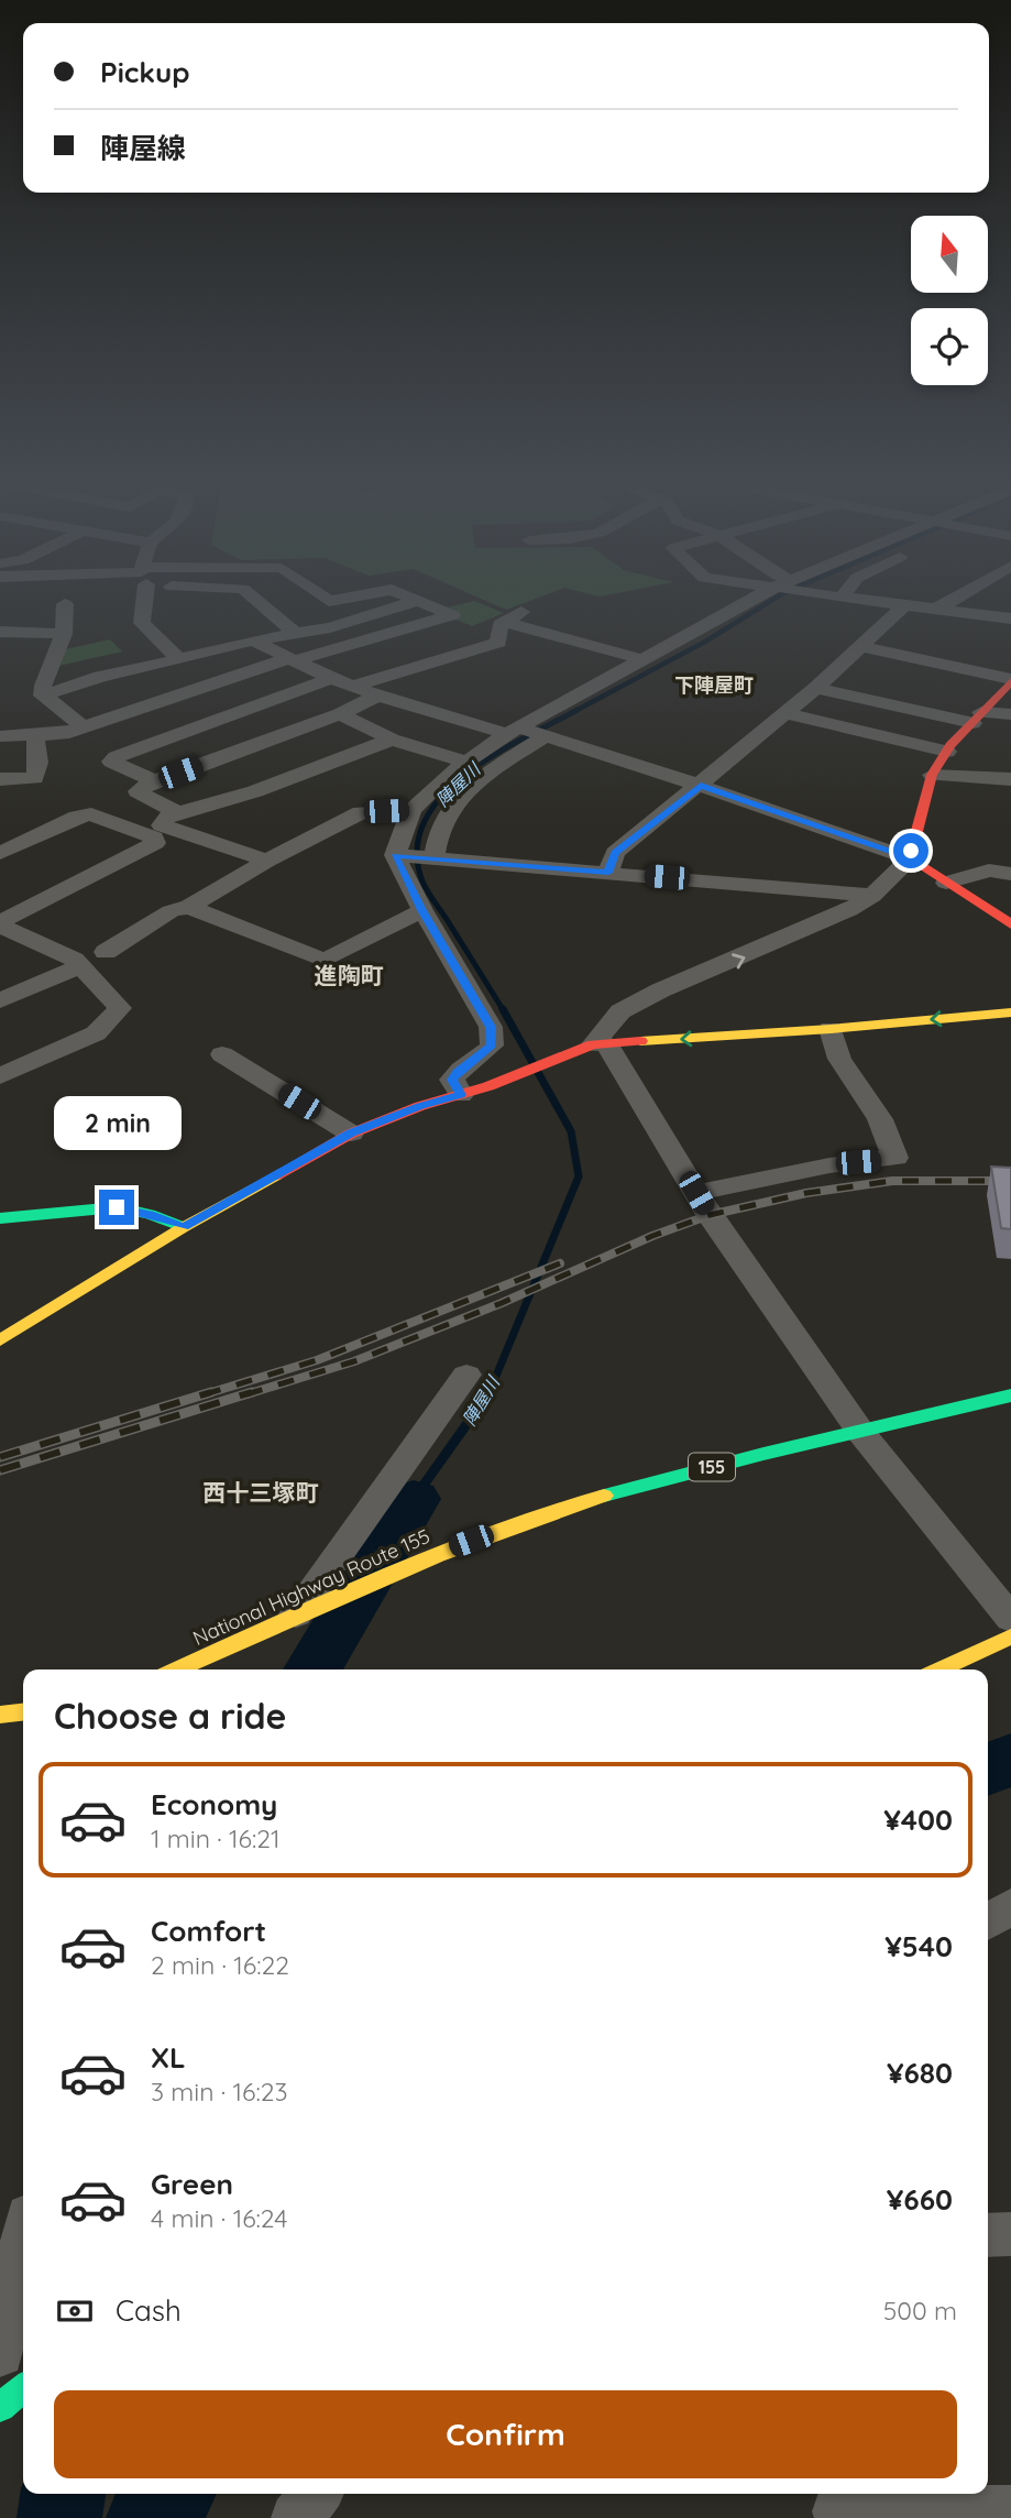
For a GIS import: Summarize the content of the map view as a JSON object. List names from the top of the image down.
{
  "streets": {
    "main road": ["155", "National Highway Route 155"]
  },
  "districts": ["下陣屋町", "進陶町", "西十三塚町"],
  "water": ["陣屋川"],
  "north": "top",
  "page": {
    "banner": ["Pickup", "陣屋線"],
    "bubble": "2 min",
    "heading": "Choose a ride",
    "list": [
      {
        "name": "Economy",
        "note": "1 min · 16:21",
        "value": "¥400"
      },
      {
        "name": "Comfort",
        "note": "2 min · 16:22",
        "value": "¥540"
      },
      {
        "name": "XL",
        "note": "3 min · 16:23",
        "value": "¥680"
      },
      {
        "name": "Green",
        "note": "4 min · 16:24",
        "value": "¥660"
      }
    ],
    "pay": ["Cash", "500 m"],
    "buttons": "Confirm"
  }
}
